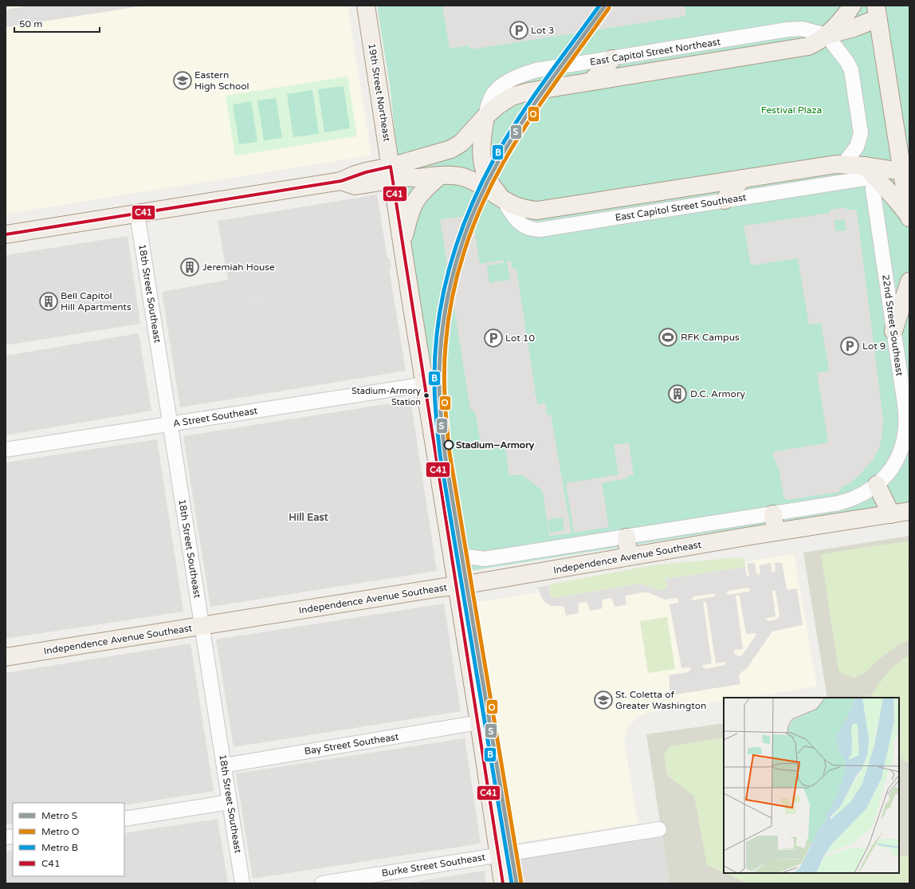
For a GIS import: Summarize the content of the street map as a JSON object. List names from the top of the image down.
{
  "streets": {
    "main road": [
      "East Capitol Street Northeast",
      "19th Street Northeast",
      "East Capitol Street Southeast",
      "Independence Avenue Southeast"
    ],
    "street": [
      "18th Street Southeast",
      "22nd Street Southeast",
      "A Street Southeast",
      "Bay Street Southeast",
      "Burke Street Southeast"
    ]
  },
  "crossings": [
    ["East Capitol Street Northeast", "19th Street Northeast"],
    ["East Capitol Street Northeast", "East Capitol Street Southeast"],
    ["East Capitol Street Northeast", "18th Street Southeast"],
    ["19th Street Northeast", "East Capitol Street Southeast"],
    ["19th Street Northeast", "A Street Southeast"],
    ["19th Street Northeast", "Independence Avenue Southeast"],
    ["19th Street Northeast", "Bay Street Southeast"],
    ["19th Street Northeast", "Burke Street Southeast"],
    ["East Capitol Street Southeast", "22nd Street Southeast"],
    ["18th Street Southeast", "A Street Southeast"],
    ["18th Street Southeast", "Independence Avenue Southeast"],
    ["18th Street Southeast", "Bay Street Southeast"],
    ["22nd Street Southeast", "Independence Avenue Southeast"]
  ],
  "districts": ["Hill East"],
  "parks": ["Festival Plaza"],
  "places": {
    "parking": ["Lot 3", "Lot 10", "Lot 9"],
    "school or university": ["Eastern High School", "St. Coletta of Greater Washington"],
    "building": ["Jeremiah House", "Bell Capitol Hill Apartments", "D.C. Armory"],
    "sports": ["RFK Campus"],
    "other": ["Stadium-Armory Station", "Stadium–Armory"]
  },
  "lines": [
    "metro line S",
    "metro line B",
    "metro line O",
    "transit line C41"
  ],
  "legend": [
    "Metro S",
    "Metro O",
    "Metro B",
    "C41"
  ],
  "scale_bar": "50 m"
}
